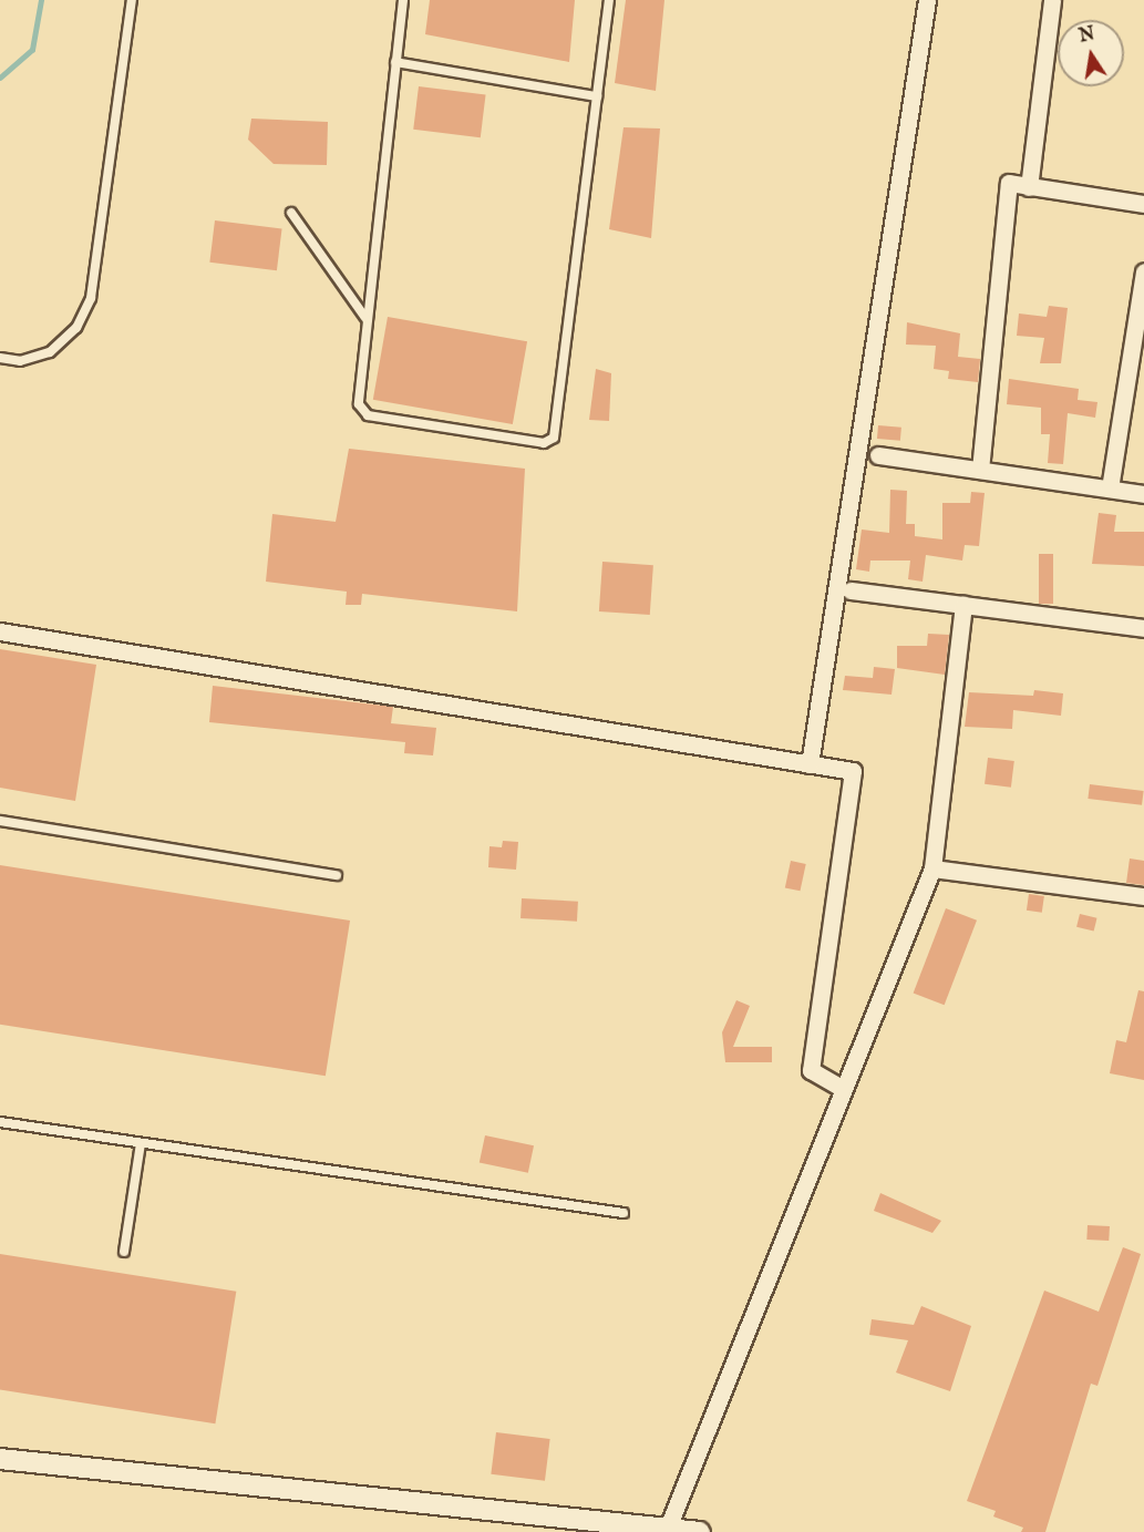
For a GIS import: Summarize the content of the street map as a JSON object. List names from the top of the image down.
{
  "north": "top"
}
